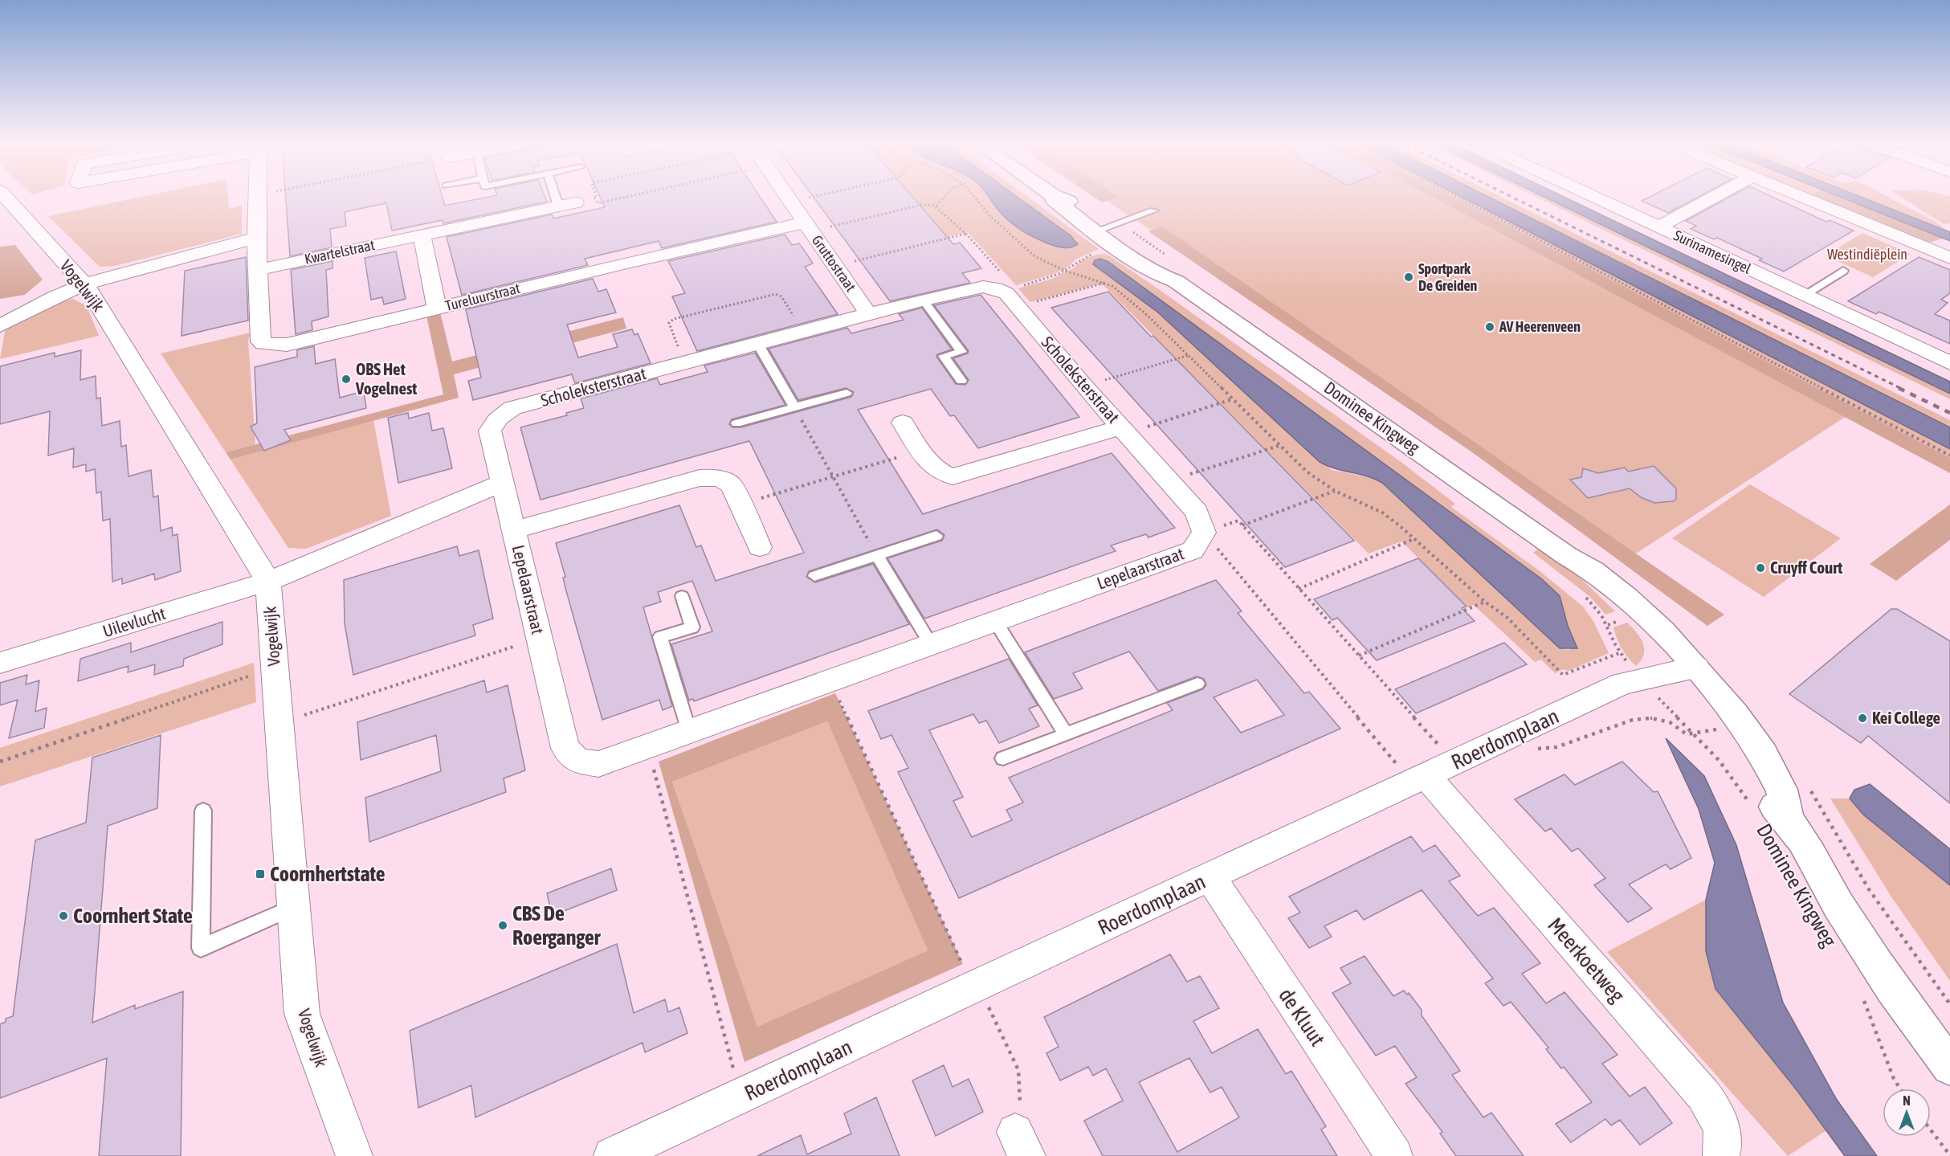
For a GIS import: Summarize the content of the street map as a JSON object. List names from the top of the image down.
{
  "streets": {
    "main road": ["Dominee Kingweg"],
    "street": [
      "Kwartelstraat",
      "Surinamesingel",
      "Gruttostraat",
      "Vogelwijk",
      "Tureluurstraat",
      "Scholeksterstraat",
      "Lepelaarstraat",
      "Uilevlucht",
      "Roerdomplaan",
      "Meerkoetweg",
      "de Kluut"
    ]
  },
  "crossings": [
    ["Kwartelstraat", "Tureluurstraat"],
    ["Gruttostraat", "Tureluurstraat"],
    ["Gruttostraat", "Scholeksterstraat"],
    ["Vogelwijk", "Uilevlucht"],
    ["Scholeksterstraat", "Lepelaarstraat"],
    ["Dominee Kingweg", "Roerdomplaan"],
    ["Roerdomplaan", "Meerkoetweg"],
    ["Roerdomplaan", "de Kluut"]
  ],
  "parks": ["Westindiëplein"],
  "places": {
    "other": [
      "Sportpark De Greiden",
      "AV Heerenveen",
      "OBS Het Vogelnest",
      "Cruyff Court",
      "Kei College",
      "Coornhert State",
      "CBS De Roerganger"
    ],
    "transit": ["Coornhertstate"]
  },
  "north": "top"
}
